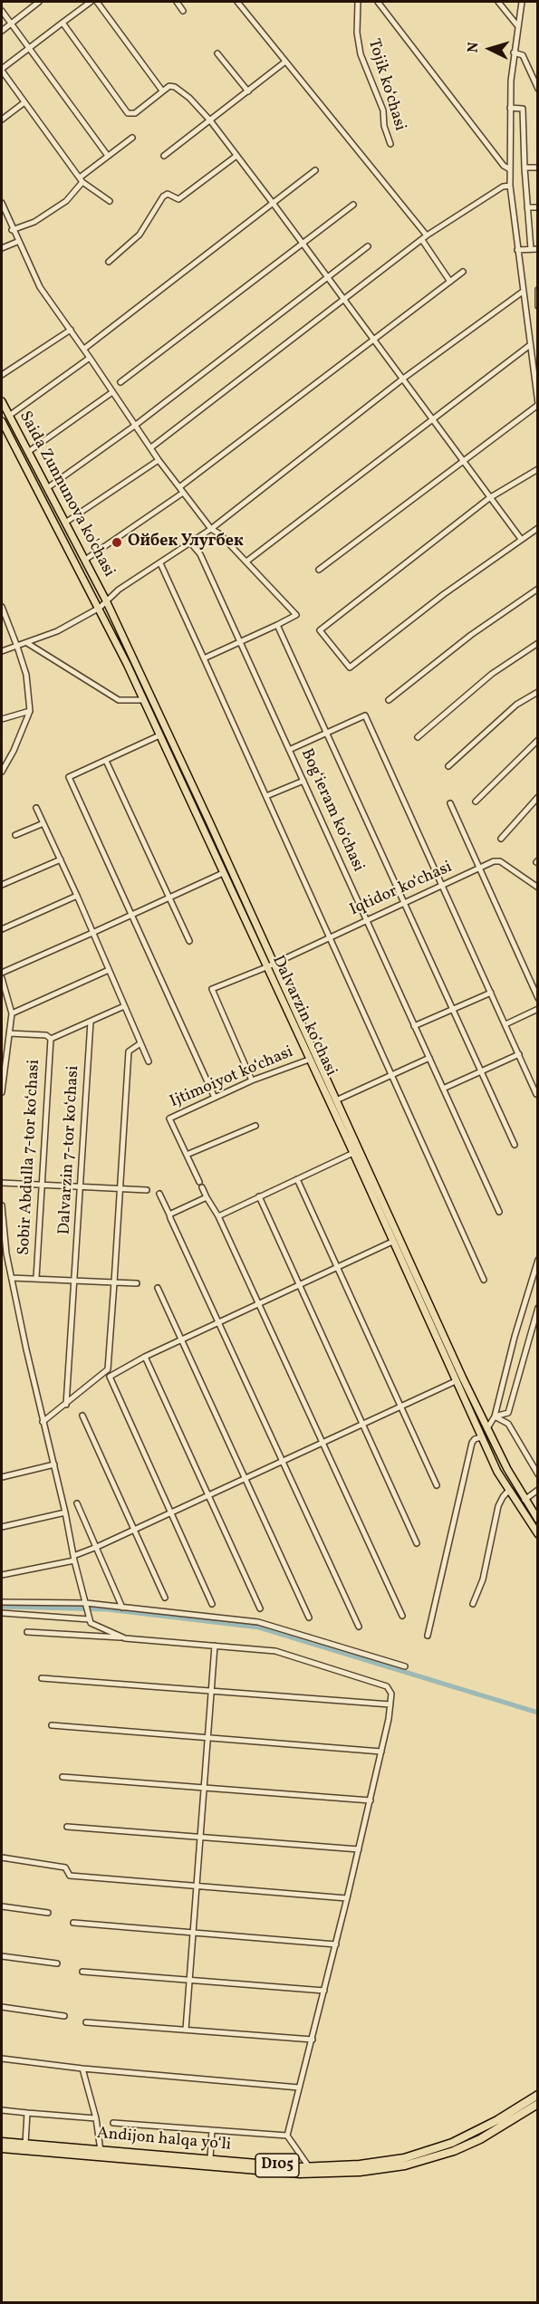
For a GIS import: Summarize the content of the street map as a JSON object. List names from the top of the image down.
{
  "streets": {
    "highway": ["Andijon halqa yo‘li", "D105"],
    "main road": ["Saida Zunnunova ko'chasi", "Dalvarzin koʻchasi"],
    "street": [
      "Tojik koʻchasi",
      "Bogʻieram koʻchasi",
      "Iqtidor koʻchasi",
      "Ijtimoiyot koʻchasi",
      "Dalvarzin 7-tor koʻchasi",
      "Sobir Abdulla 7-tor koʻchasi"
    ]
  },
  "crossings": [
    ["Saida Zunnunova ko'chasi", "Dalvarzin koʻchasi"],
    ["Bogʻieram koʻchasi", "Iqtidor koʻchasi"],
    ["Iqtidor koʻchasi", "Dalvarzin koʻchasi"],
    ["Iqtidor koʻchasi", "Ijtimoiyot koʻchasi"],
    ["Dalvarzin koʻchasi", "Ijtimoiyot koʻchasi"]
  ],
  "places": ["Ойбек Улугбек"],
  "north": "left"
}
